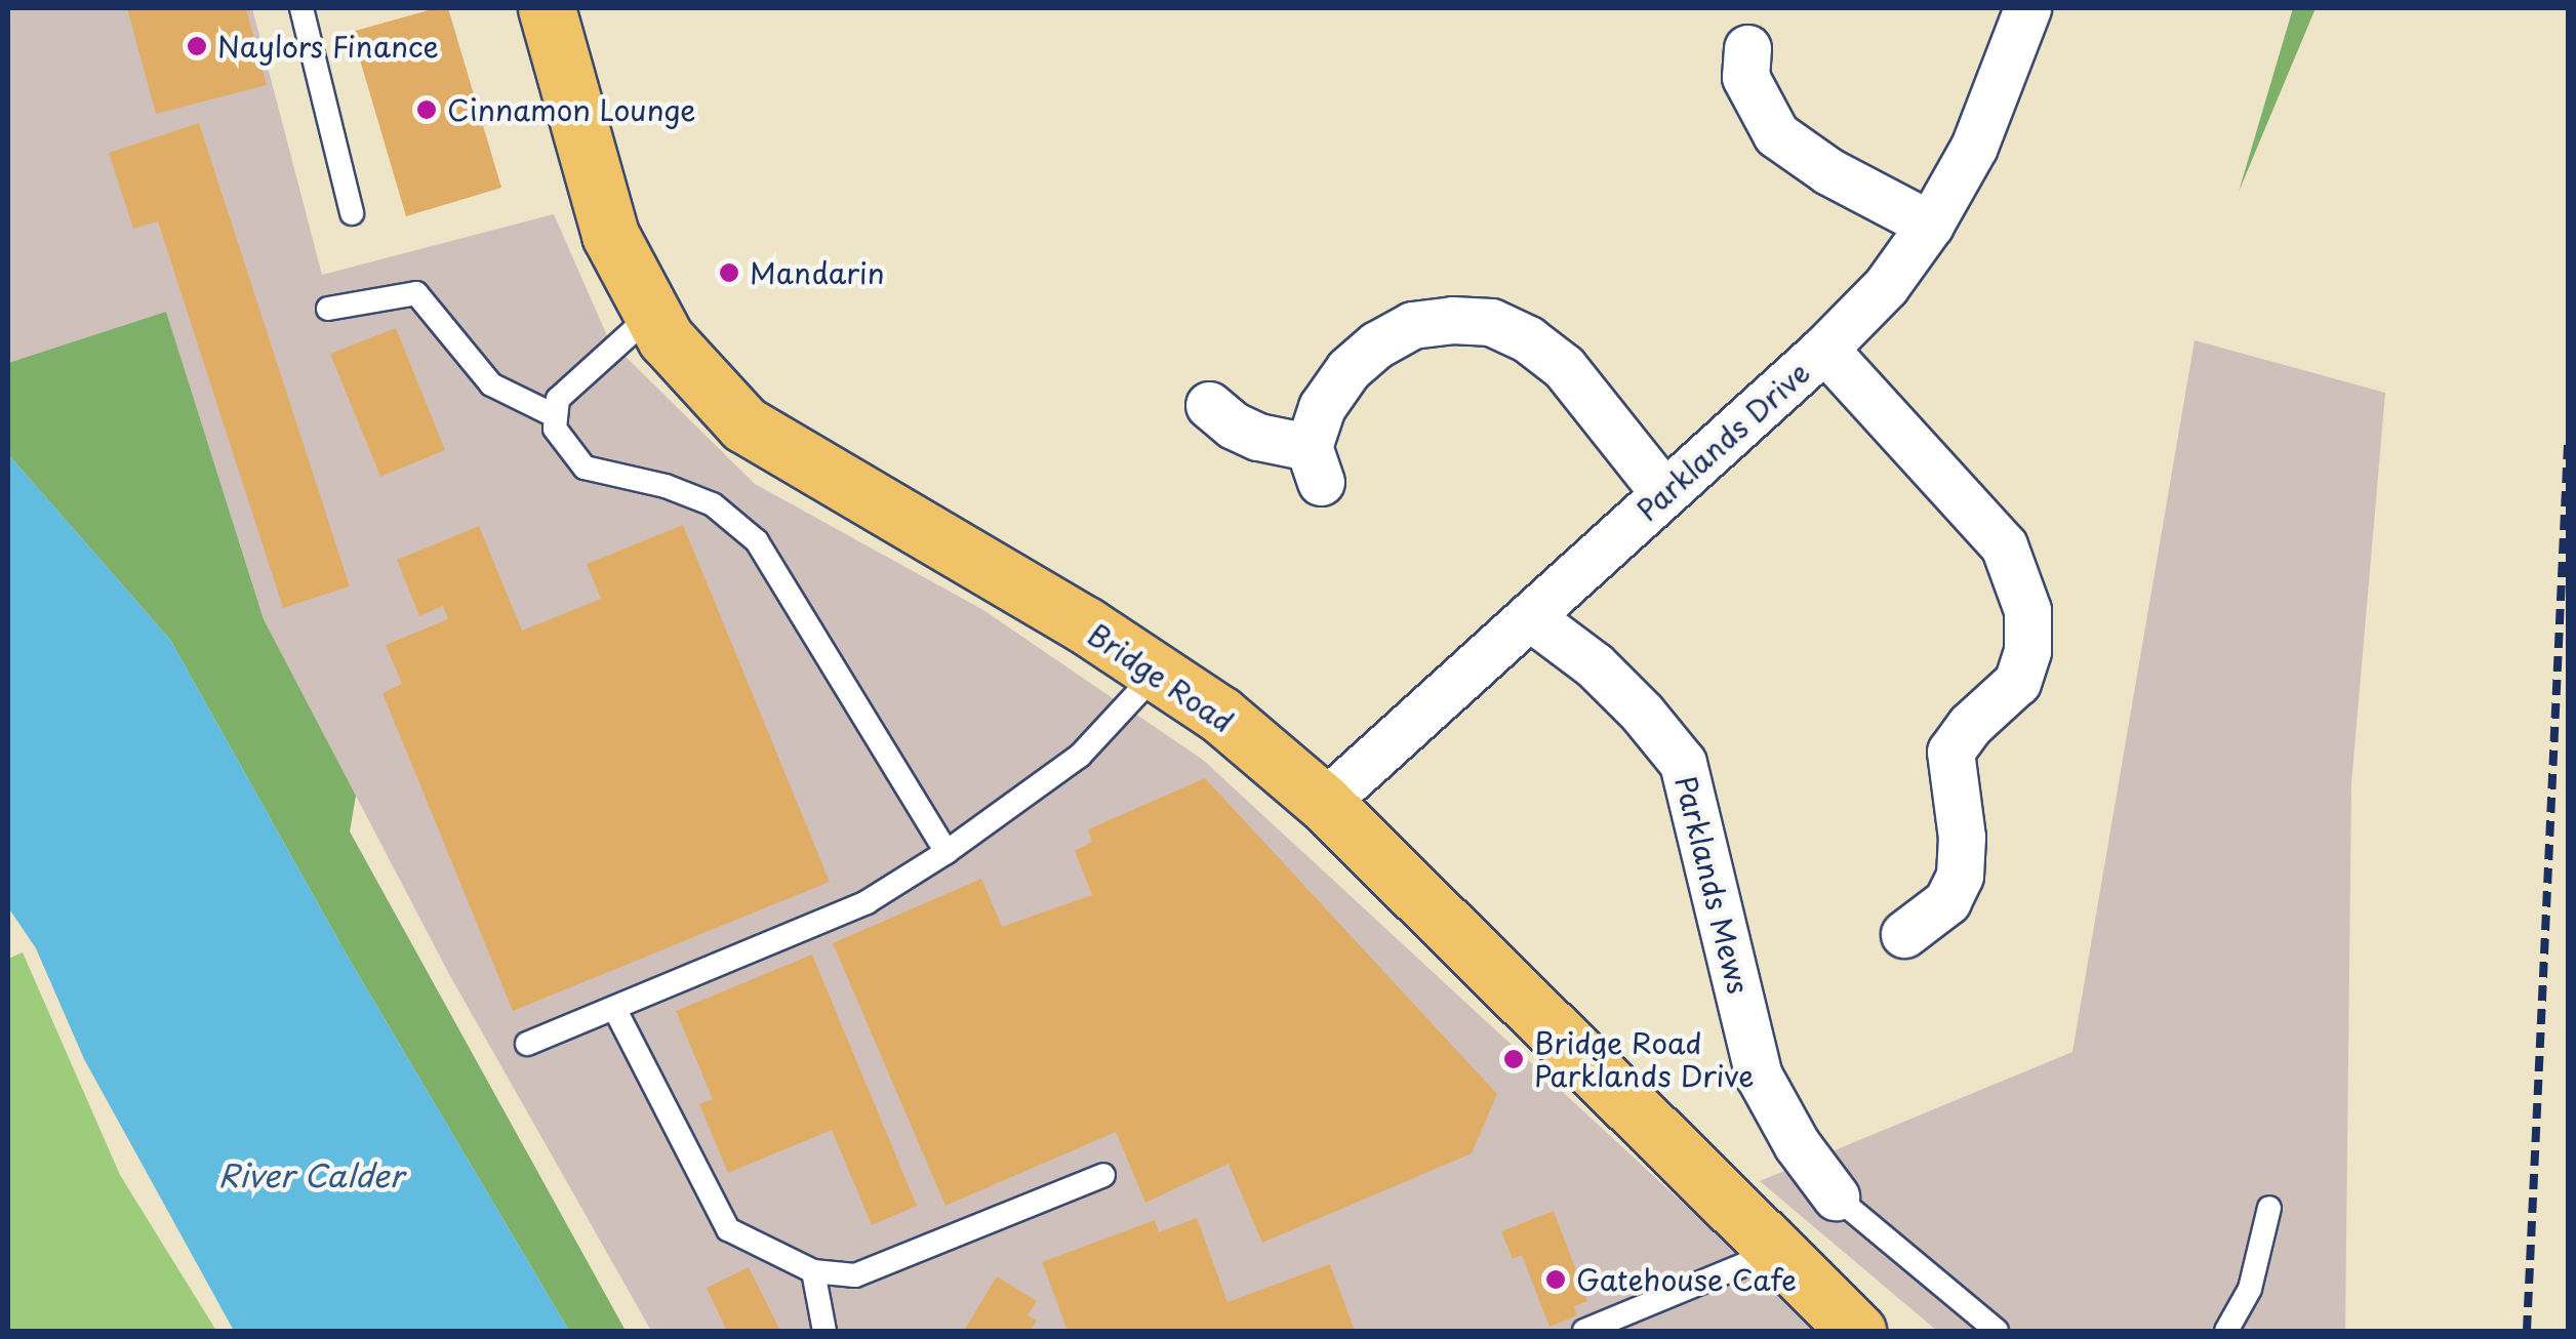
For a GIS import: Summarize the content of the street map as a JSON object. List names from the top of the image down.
{
  "streets": {
    "highway": ["Bridge Road"],
    "street": ["Parklands Drive", "Parklands Mews"]
  },
  "crossings": [
    ["Parklands Drive", "Bridge Road"],
    ["Parklands Drive", "Parklands Mews"]
  ],
  "water": ["River Calder"],
  "places": [
    "Naylors Finance",
    "Cinnamon Lounge",
    "Mandarin",
    "Bridge Road Parklands Drive",
    "Gatehouse Cafe"
  ]
}
